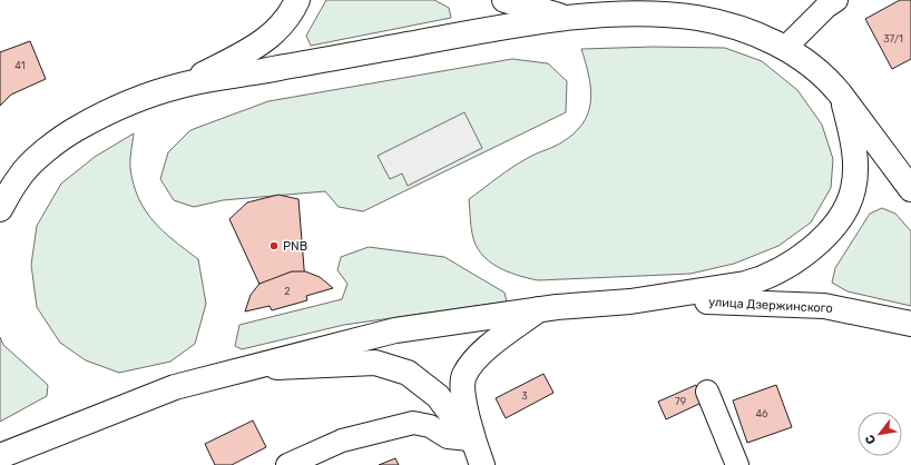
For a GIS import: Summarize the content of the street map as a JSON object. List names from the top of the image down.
{
  "streets": {
    "main road": ["улица Дзержинского"]
  },
  "places": ["PNB"],
  "house_numbers": [
    "37/1",
    "41",
    "2",
    "3",
    "79",
    "46"
  ],
  "north": "bottom left"
}
